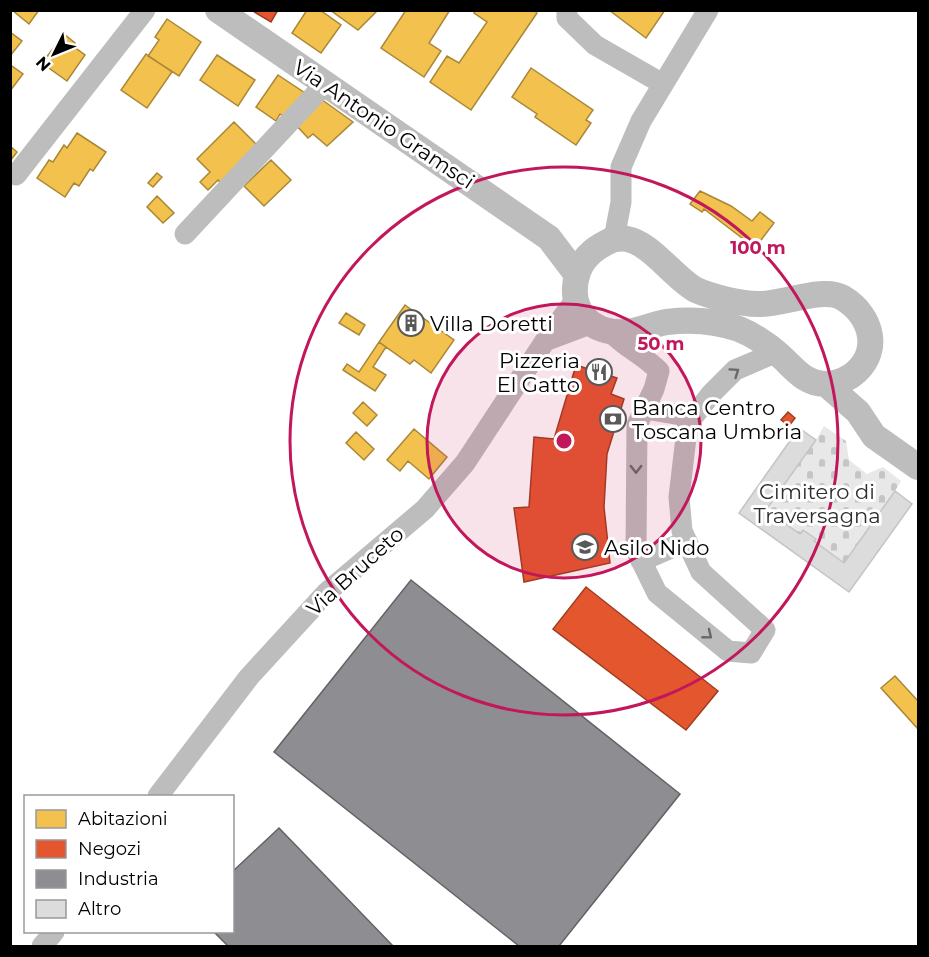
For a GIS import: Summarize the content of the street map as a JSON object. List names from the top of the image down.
{
  "streets": {
    "street": ["Via Antonio Gramsci", "Via Bruceto"]
  },
  "crossings": [
    ["Via Antonio Gramsci", "Via Bruceto"]
  ],
  "parks": ["Cimitero di Traversagna"],
  "places": {
    "building": ["Villa Doretti"],
    "restaurant": ["Pizzeria El Gatto"],
    "bank": ["Banca Centro Toscana Umbria"],
    "school or university": ["Asilo Nido"]
  },
  "legend": [
    "Abitazioni",
    "Negozi",
    "Industria",
    "Altro"
  ],
  "north": "bottom left",
  "rings": ["100 m", "50 m"]
}
